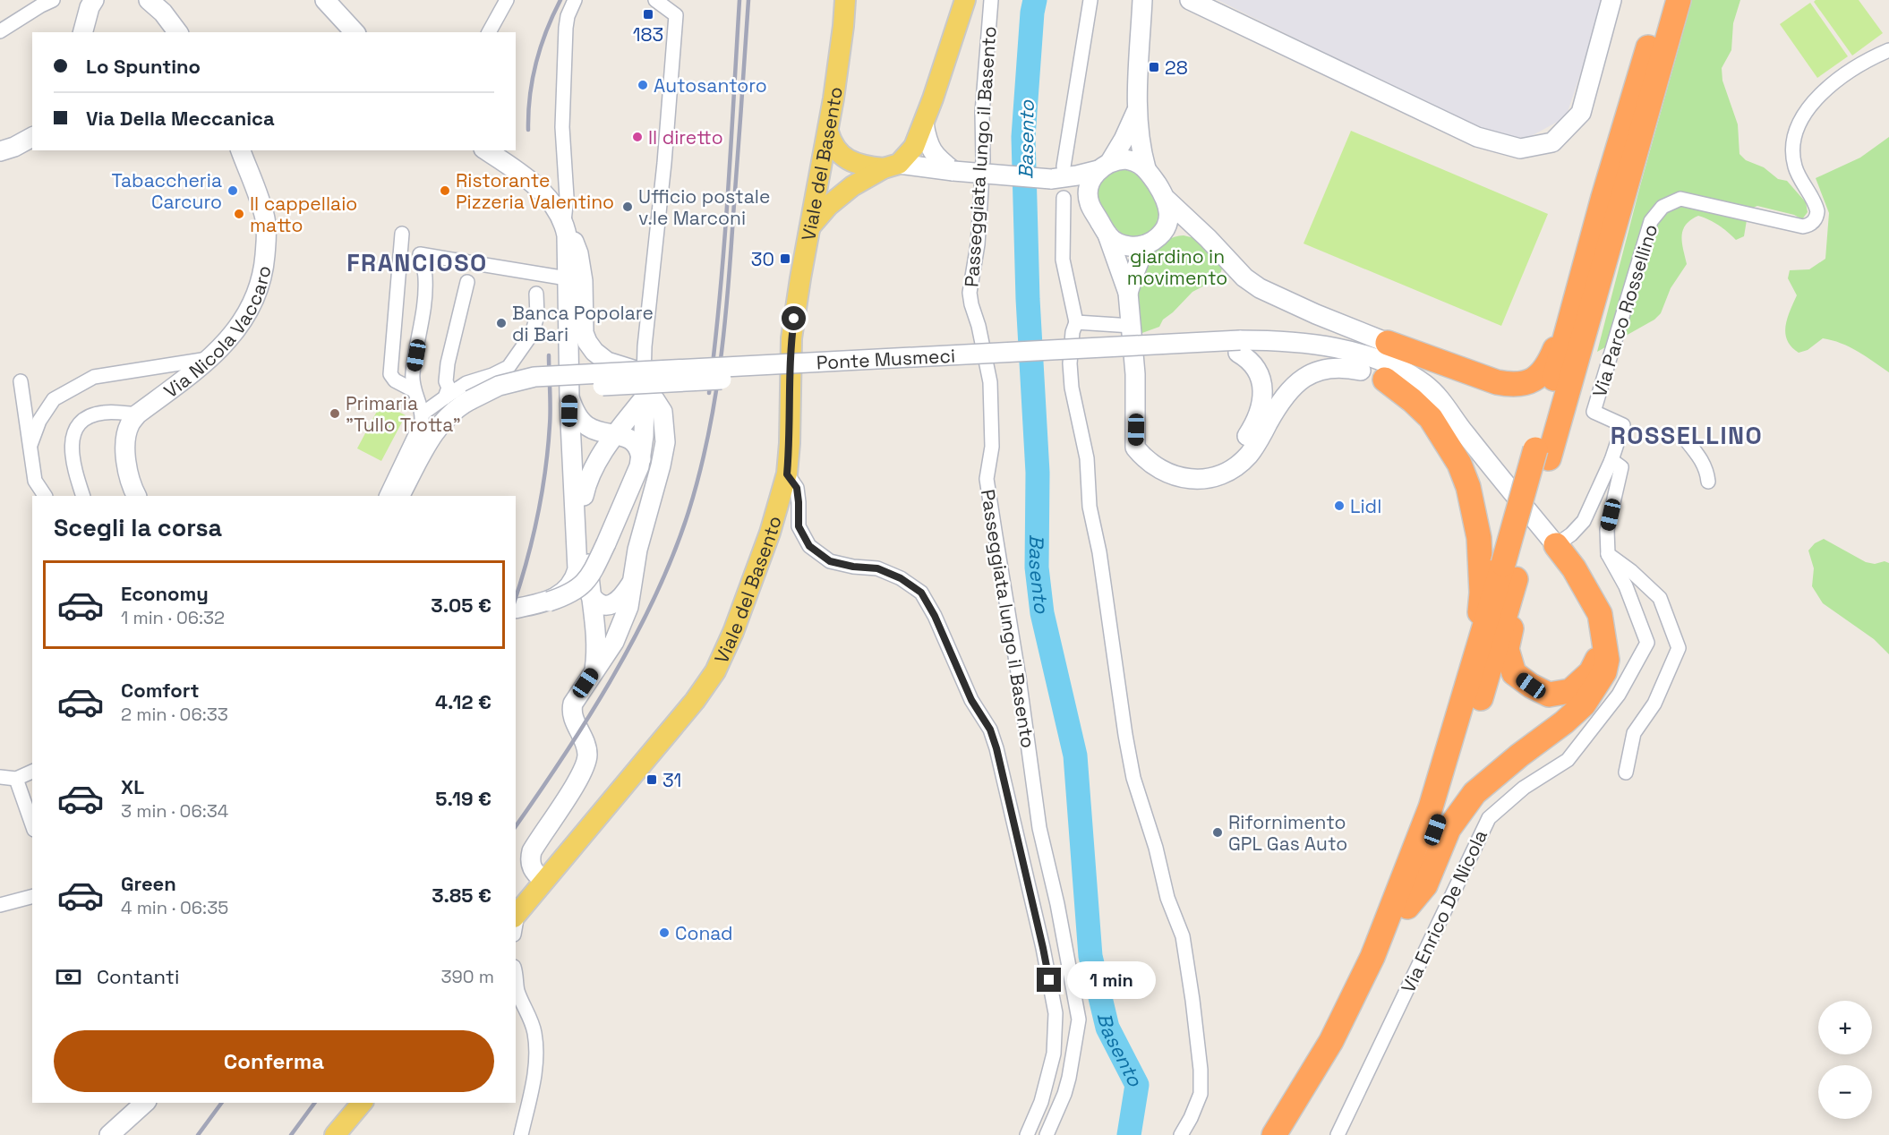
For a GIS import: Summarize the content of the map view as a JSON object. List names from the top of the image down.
{
  "streets": {
    "main road": ["Viale del Basento"],
    "street": [
      "Passeggiata lungo il Basento",
      "Via Parco Rossellino",
      "Via Nicola Vaccaro",
      "Ponte Musmeci",
      "Via Enrico De Nicola"
    ]
  },
  "districts": ["FRANCIOSO", "ROSSELLINO"],
  "water": ["Basento"],
  "parks": ["giardino in movimento"],
  "places": {
    "transit": [
      "183",
      "28",
      "30",
      "31"
    ],
    "other": [
      "Autosantoro",
      "Il diretto",
      "Tabaccheria Carcuro",
      "Ristorante Pizzeria Valentino",
      "Ufficio postale v.le Marconi",
      "Il cappellaio matto",
      "Banca Popolare di Bari",
      "Primaria \"Tullo Trotta\"",
      "Lidl",
      "Rifornimento GPL Gas Auto",
      "Conad"
    ]
  },
  "page": {
    "banner": ["Lo Spuntino", "Via Della Meccanica"],
    "heading": "Scegli la corsa",
    "list": [
      {
        "name": "Economy",
        "note": "1 min · 06:32",
        "value": "3.05 €"
      },
      {
        "name": "Comfort",
        "note": "2 min · 06:33",
        "value": "4.12 €"
      },
      {
        "name": "XL",
        "note": "3 min · 06:34",
        "value": "5.19 €"
      },
      {
        "name": "Green",
        "note": "4 min · 06:35",
        "value": "3.85 €"
      }
    ],
    "pay": ["Contanti", "390 m"],
    "bubble": "1 min",
    "map_buttons": ["+", "−"],
    "buttons": "Conferma"
  }
}
